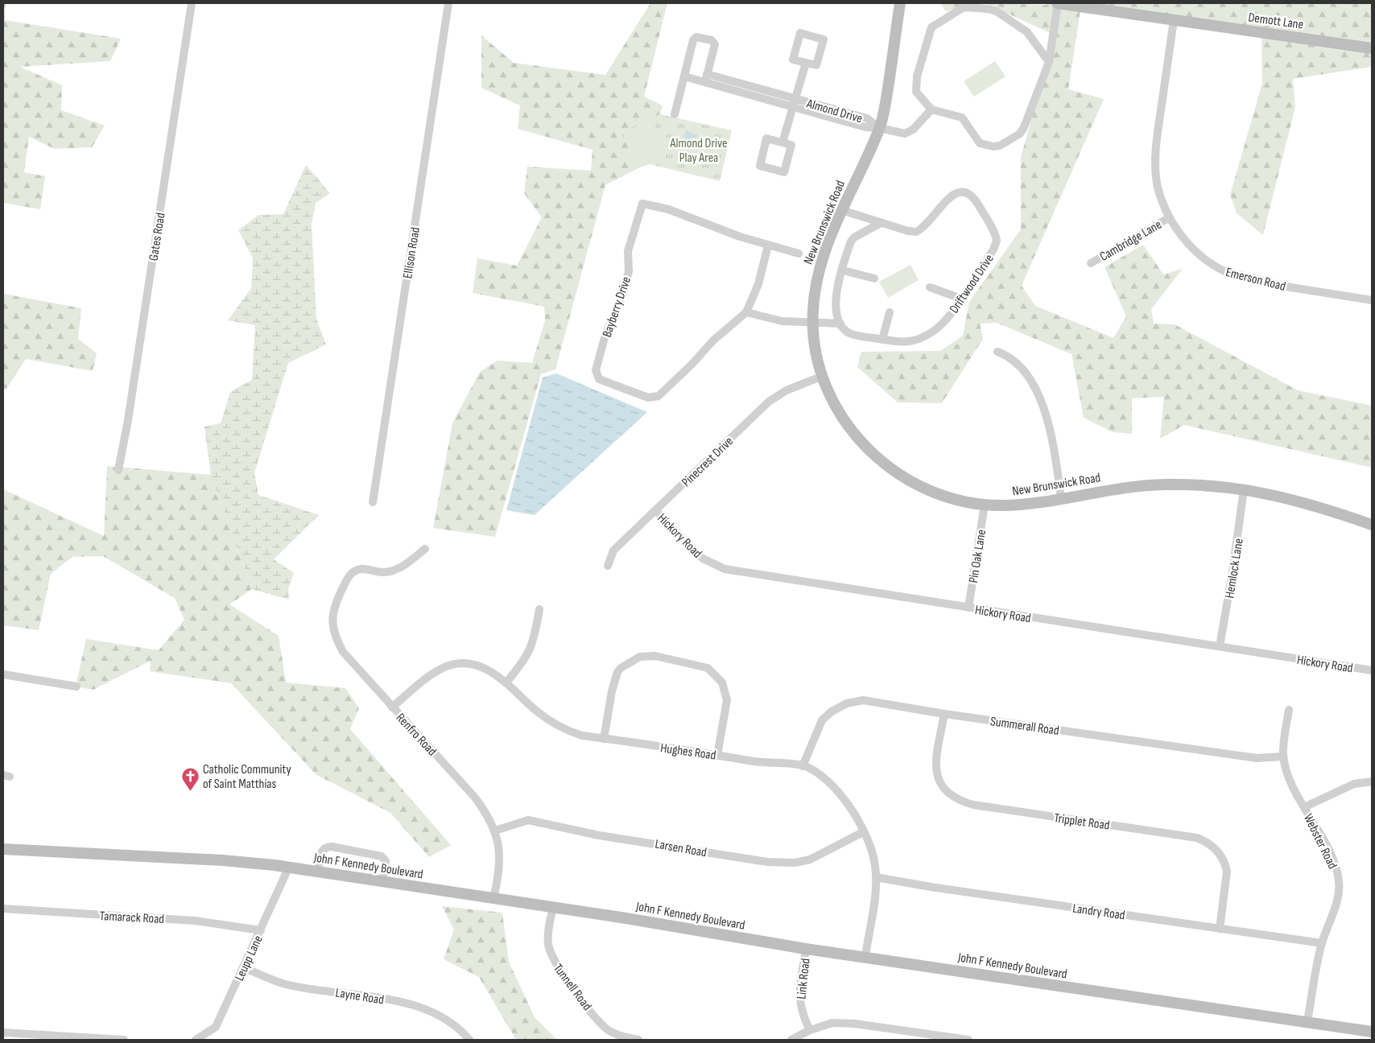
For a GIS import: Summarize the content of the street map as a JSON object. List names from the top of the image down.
{
  "streets": {
    "street": [
      "Demott Lane",
      "Almond Drive",
      "New Brunswick Road",
      "Gates Road",
      "Cambridge Lane",
      "Ellison Road",
      "Emerson Road",
      "Driftwood Drive",
      "Bayberry Drive",
      "Pinecrest Drive",
      "Hickory Road",
      "Pin Oak Lane",
      "Hemlock Lane",
      "Summerall Road",
      "Renfro Road",
      "Hughes Road",
      "Tripplet Road",
      "Webster Road",
      "Larsen Road",
      "John F Kennedy Boulevard",
      "Landry Road",
      "Tamarack Road",
      "Leupp Lane",
      "Link Road",
      "Tunnell Road",
      "Layne Road"
    ]
  },
  "crossings": [
    ["Demott Lane", "Emerson Road"],
    ["Almond Drive", "New Brunswick Road"],
    ["New Brunswick Road", "Driftwood Drive"],
    ["New Brunswick Road", "Pinecrest Drive"],
    ["New Brunswick Road", "Pin Oak Lane"],
    ["New Brunswick Road", "Hemlock Lane"],
    ["Cambridge Lane", "Emerson Road"],
    ["Pinecrest Drive", "Hickory Road"],
    ["Hickory Road", "Pin Oak Lane"],
    ["Hickory Road", "Hemlock Lane"],
    ["Summerall Road", "Hughes Road"],
    ["Summerall Road", "Tripplet Road"],
    ["Summerall Road", "Webster Road"],
    ["Renfro Road", "Hughes Road"],
    ["Renfro Road", "Larsen Road"],
    ["Renfro Road", "John F Kennedy Boulevard"],
    ["Hughes Road", "Larsen Road"],
    ["Hughes Road", "John F Kennedy Boulevard"],
    ["Hughes Road", "Landry Road"],
    ["Tripplet Road", "Landry Road"],
    ["Webster Road", "John F Kennedy Boulevard"],
    ["Webster Road", "Landry Road"],
    ["John F Kennedy Boulevard", "Leupp Lane"],
    ["John F Kennedy Boulevard", "Link Road"],
    ["John F Kennedy Boulevard", "Tunnell Road"],
    ["Tamarack Road", "Leupp Lane"],
    ["Leupp Lane", "Layne Road"]
  ],
  "parks": ["Almond Drive Play Area"],
  "places": {
    "church": ["Catholic Community of Saint Matthias"]
  }
}
